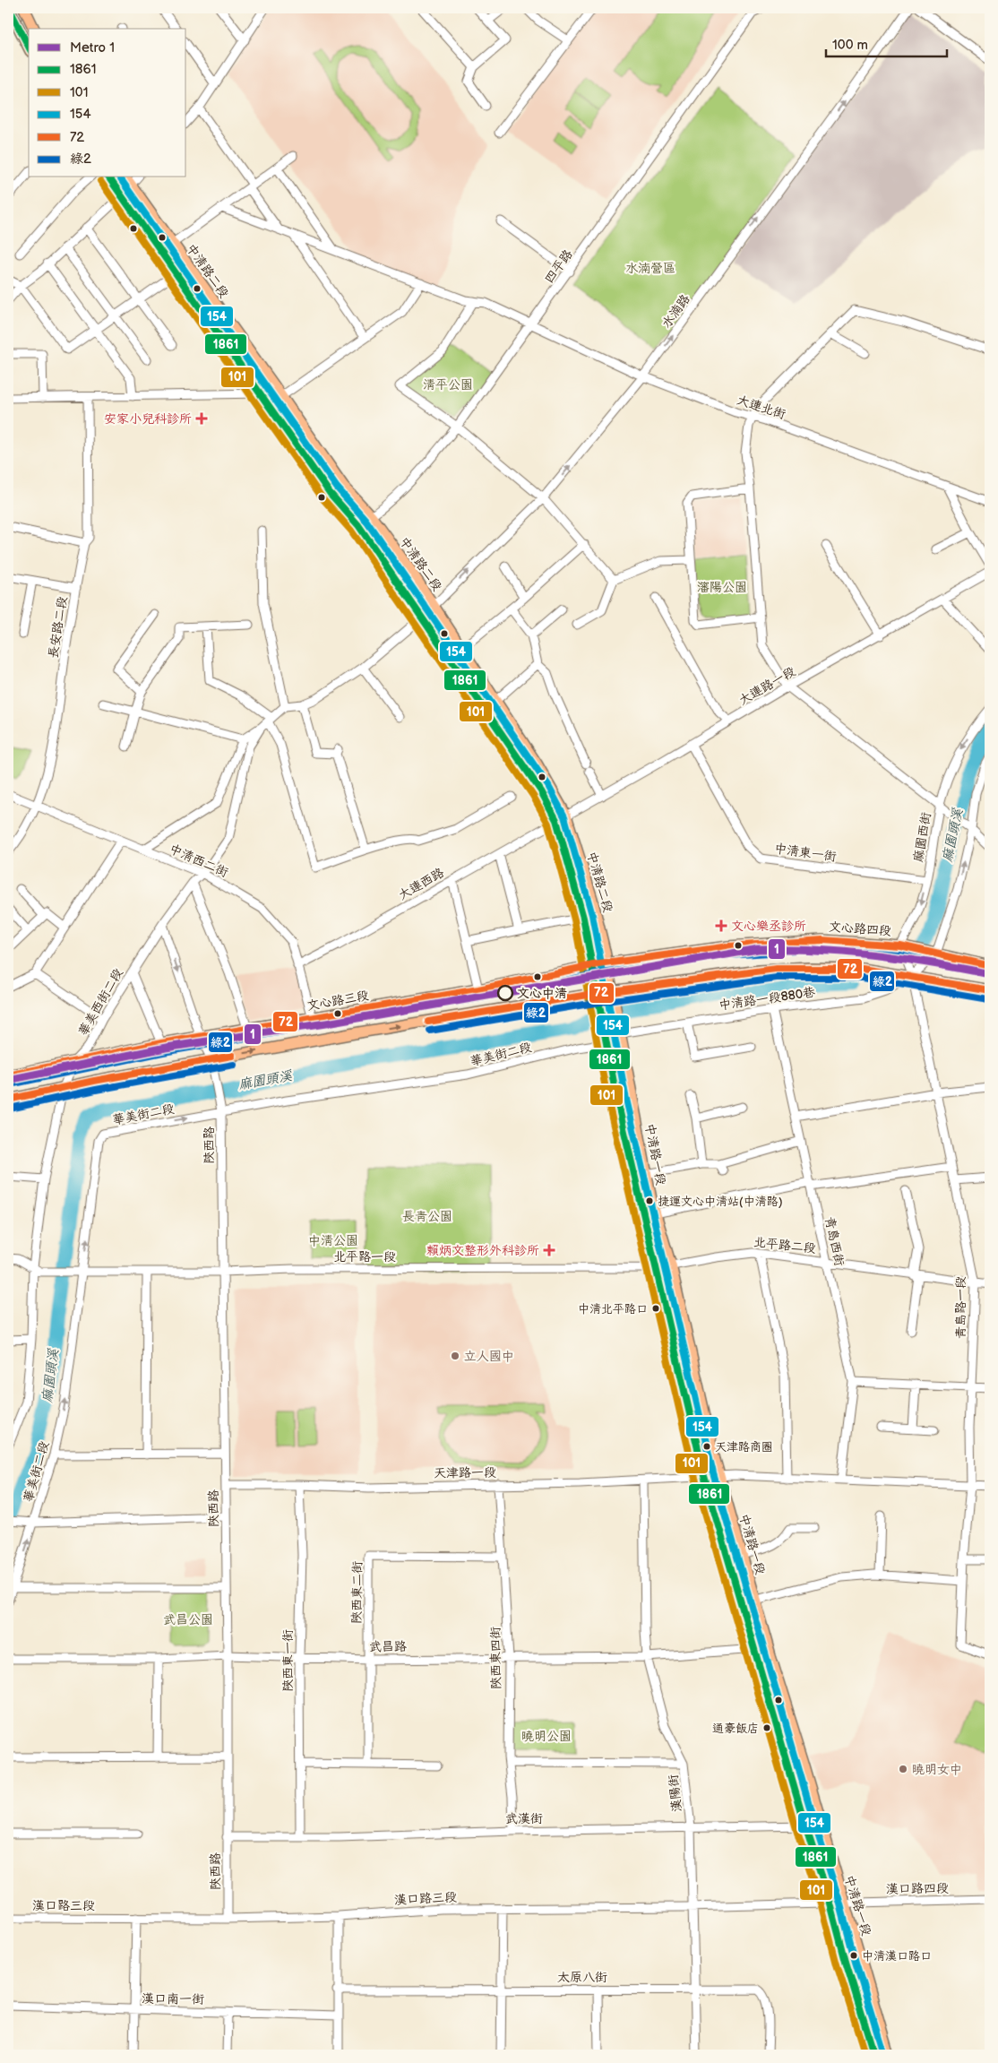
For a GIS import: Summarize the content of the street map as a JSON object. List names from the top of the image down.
{
  "streets": {
    "main road": [
      "中清路二段",
      "文心路四段",
      "文心路三段",
      "中清路一段"
    ],
    "street": [
      "四平路",
      "水湳路",
      "大連北街",
      "長安路二段",
      "大連路一段",
      "麻園西街",
      "中清東一街",
      "中清西二街",
      "大連西路",
      "中清路一段880巷",
      "華美西街二段",
      "華美街二段",
      "陝西路",
      "青島西街",
      "北平路二段",
      "北平路一段",
      "青島路一段",
      "天津路一段",
      "陜西東二街",
      "武昌路",
      "陜西東四街",
      "陜西東一街",
      "漢陽街",
      "武漢街",
      "漢口路四段",
      "漢口路三段",
      "太原八街",
      "漢口南一街"
    ]
  },
  "crossings": [
    ["四平路", "中清路二段"],
    ["四平路", "大連北街"],
    ["中清路二段", "水湳路"],
    ["中清路二段", "大連路一段"],
    ["中清路二段", "大連西路"],
    ["中清路二段", "文心路四段"],
    ["中清路二段", "文心路三段"],
    ["中清路二段", "中清路一段"],
    ["水湳路", "大連北街"],
    ["長安路二段", "中清西二街"],
    ["大連路一段", "中清東一街"],
    ["大連路一段", "大連西路"],
    ["麻園西街", "中清東一街"],
    ["麻園西街", "文心路四段"],
    ["中清西二街", "大連西路"],
    ["中清西二街", "文心路三段"],
    ["中清西二街", "華美西街二段"],
    ["文心路四段", "中清路一段880巷"],
    ["文心路四段", "文心路三段"],
    ["中清路一段880巷", "中清路一段"],
    ["中清路一段880巷", "青島西街"],
    ["中清路一段880巷", "青島路一段"],
    ["文心路三段", "華美西街二段"],
    ["華美西街二段", "北平路一段"],
    ["華美街二段", "陝西路"],
    ["華美街二段", "中清路一段"],
    ["華美街二段", "北平路一段"],
    ["陝西路", "北平路一段"],
    ["陝西路", "天津路一段"],
    ["陝西路", "武昌路"],
    ["陝西路", "武漢街"],
    ["陝西路", "漢口路三段"],
    ["中清路一段", "北平路二段"],
    ["中清路一段", "北平路一段"],
    ["中清路一段", "天津路一段"],
    ["中清路一段", "武昌路"],
    ["中清路一段", "武漢街"],
    ["中清路一段", "漢口路四段"],
    ["中清路一段", "漢口路三段"],
    ["青島西街", "北平路二段"],
    ["青島西街", "天津路一段"],
    ["北平路二段", "北平路一段"],
    ["北平路二段", "青島路一段"],
    ["青島路一段", "天津路一段"],
    ["天津路一段", "陜西東四街"],
    ["天津路一段", "陜西東一街"],
    ["天津路一段", "漢陽街"],
    ["陜西東二街", "武昌路"],
    ["陜西東二街", "陜西東四街"],
    ["武昌路", "陜西東四街"],
    ["武昌路", "陜西東一街"],
    ["武昌路", "漢陽街"],
    ["陜西東四街", "武漢街"],
    ["陜西東一街", "武漢街"],
    ["漢陽街", "武漢街"],
    ["漢陽街", "漢口路三段"],
    ["漢陽街", "太原八街"],
    ["漢口路四段", "漢口路三段"]
  ],
  "one_way": ["水湳路", "華美街二段"],
  "water": ["麻園頭溪"],
  "parks": [
    "水湳營區",
    "清平公園",
    "瀋陽公園",
    "長青公園",
    "中清公園",
    "武昌公園",
    "曉明公園"
  ],
  "places": {
    "health": ["安家小兒科診所", "文心樂丞診所", "賴炳文整形外科診所"],
    "other": [
      "文心中清",
      "捷運文心中清站(中清路)",
      "中清北平路口",
      "立人國中",
      "天津路商圈",
      "通豪飯店",
      "曉明女中",
      "中清漢口路口"
    ]
  },
  "lines": [
    "transit line 1861",
    "transit line 154",
    "transit line 101",
    "transit line 72",
    "metro line 1",
    "transit line 綠2"
  ],
  "legend": [
    "Metro 1",
    "1861",
    "101",
    "154",
    "72",
    "綠2"
  ],
  "scale_bar": "100 m"
}
